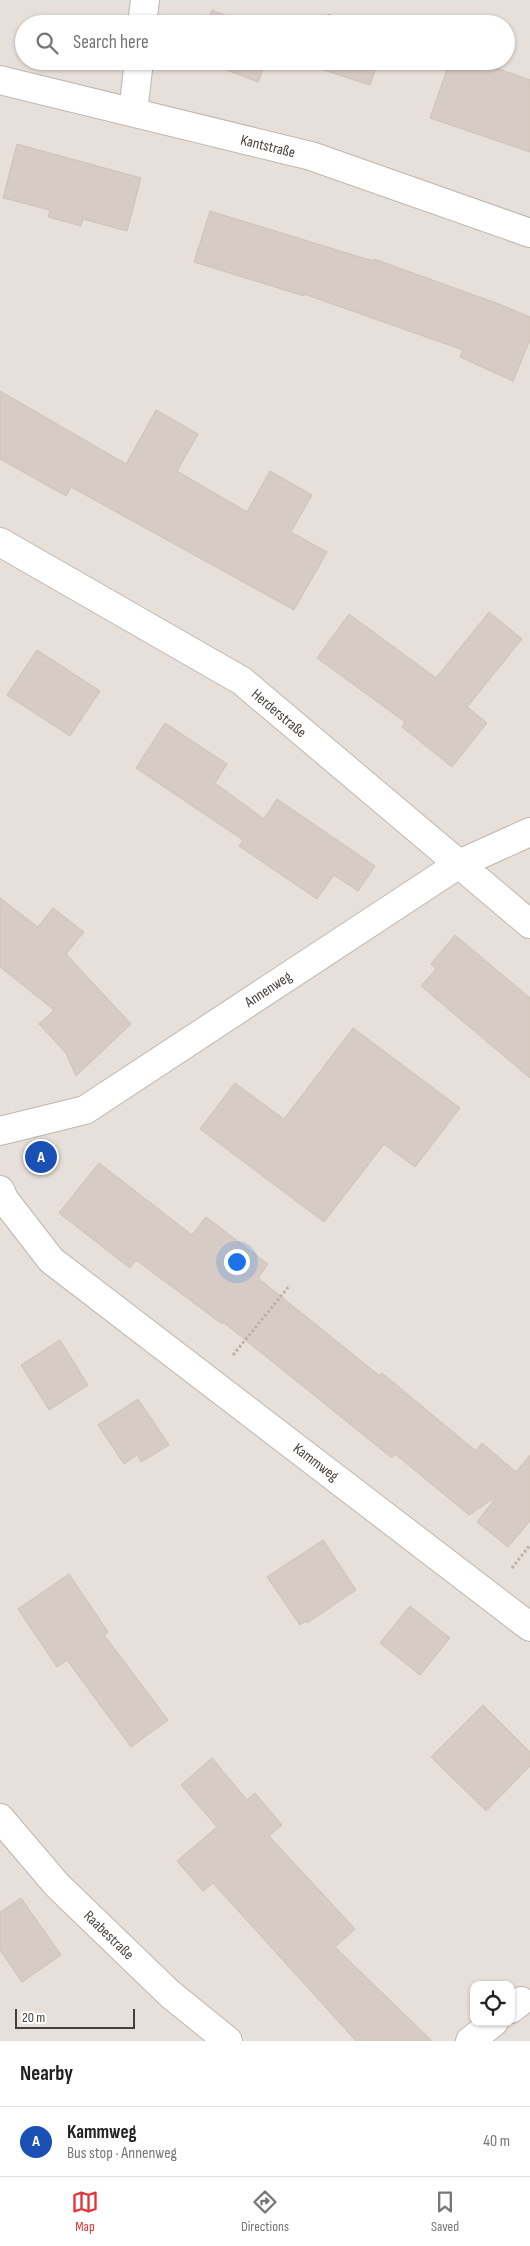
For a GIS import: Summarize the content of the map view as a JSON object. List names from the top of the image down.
{
  "streets": {
    "street": [
      "Kantstraße",
      "Herderstraße",
      "Annenweg",
      "Kammweg",
      "Raabestraße"
    ]
  },
  "crossings": [
    ["Herderstraße", "Annenweg"]
  ],
  "scale_bar": "20 m",
  "page": {
    "search": "Search here",
    "pins": "A",
    "scale": "20 m",
    "heading": "Nearby",
    "list": [
      {
        "mark": "A",
        "name": "Kammweg",
        "note": "Bus stop · Annenweg",
        "value": "40 m"
      }
    ],
    "nav": ["Map", "Directions", "Saved"]
  }
}
